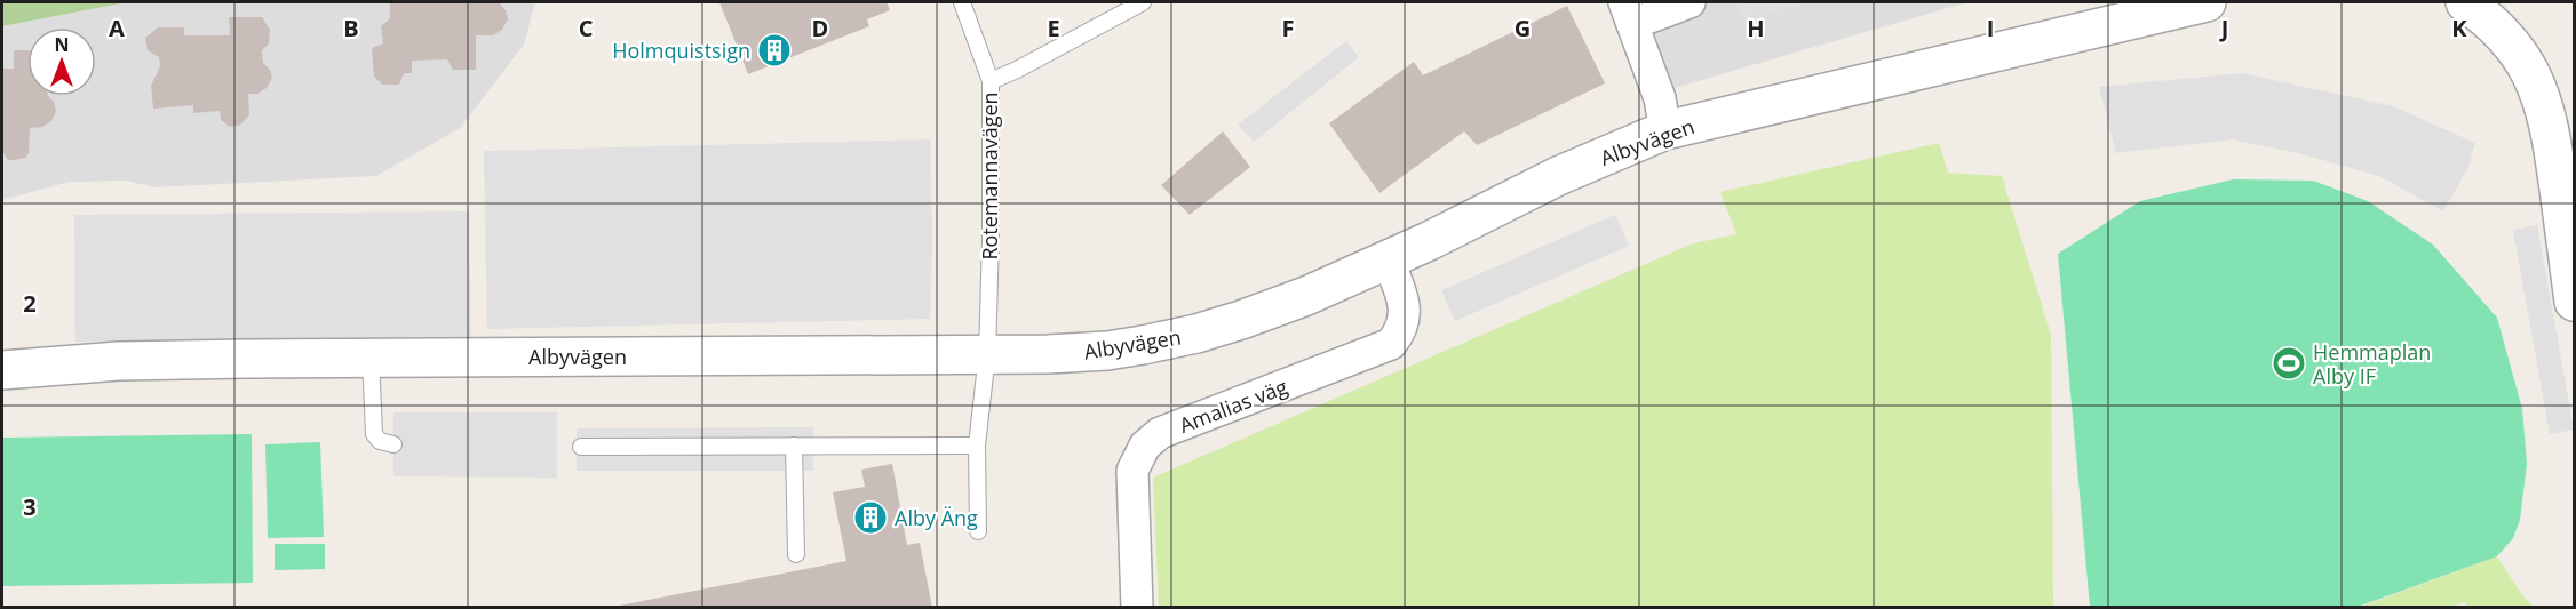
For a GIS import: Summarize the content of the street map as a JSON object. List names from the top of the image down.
{
  "streets": {
    "street": ["Albyvägen", "Amalias väg"],
    "lane": ["Rotemannavägen"]
  },
  "crossings": [
    ["Albyvägen", "Rotemannavägen"],
    ["Albyvägen", "Amalias väg"]
  ],
  "places": {
    "building": ["Holmquistsign", "Alby Äng"],
    "sports": ["Hemmaplan Alby IF"]
  },
  "north": "top",
  "grid": {
    "columns": [
      "A",
      "B",
      "C",
      "D",
      "E",
      "F",
      "G",
      "H",
      "I",
      "J",
      "K"
    ],
    "rows": ["2", "3"]
  }
}
